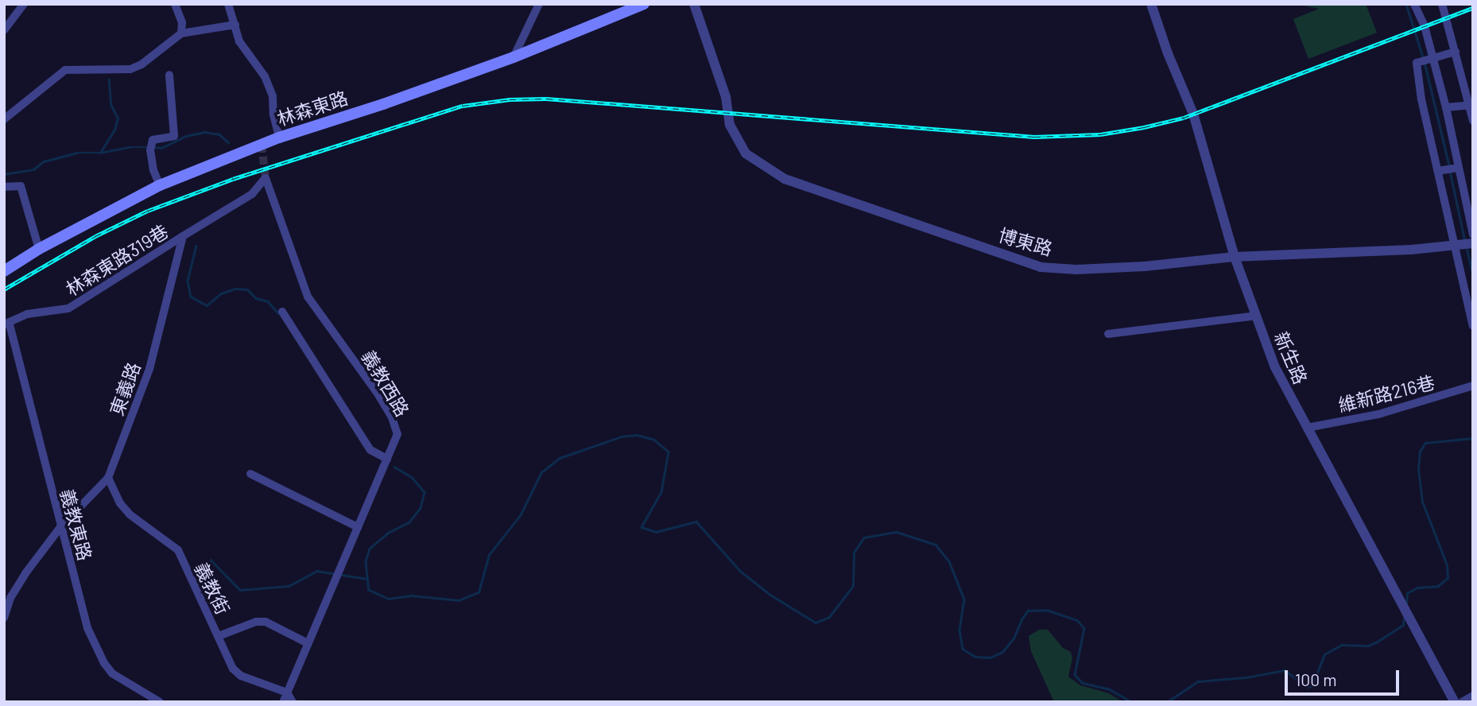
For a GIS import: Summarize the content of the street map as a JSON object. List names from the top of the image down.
{
  "streets": {
    "main road": ["林森東路"],
    "street": [
      "博東路",
      "林森東路319巷",
      "新生路",
      "義教西路",
      "東義路",
      "維新路216巷",
      "義教東路",
      "義教街"
    ]
  },
  "crossings": [
    ["博東路", "新生路"],
    ["林森東路319巷", "義教西路"],
    ["林森東路319巷", "東義路"],
    ["林森東路319巷", "義教東路"],
    ["新生路", "維新路216巷"],
    ["義教西路", "東義路"],
    ["義教西路", "義教街"],
    ["東義路", "義教東路"],
    ["東義路", "義教街"]
  ],
  "scale_bar": "100 m"
}
